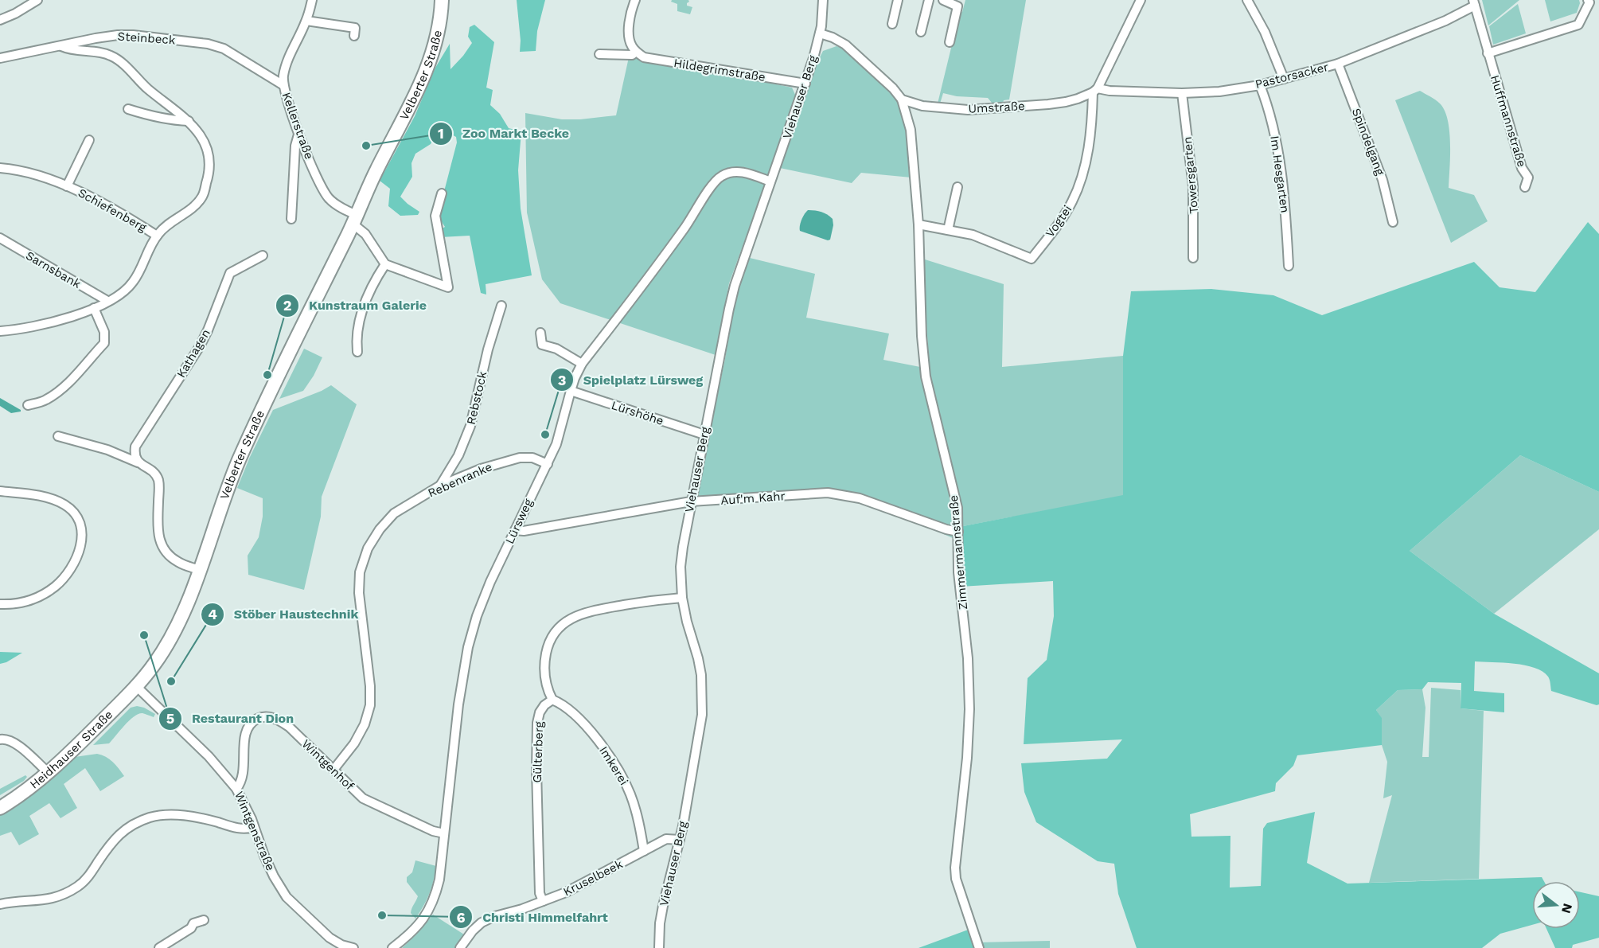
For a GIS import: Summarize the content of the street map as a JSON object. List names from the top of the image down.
{
  "streets": {
    "main road": ["Velberter Straße", "Heidhauser Straße"],
    "street": [
      "Steinbeck",
      "Hildegrimstraße",
      "Pastorsacker",
      "Viehauser Berg",
      "Umstraße",
      "Huffmannstraße",
      "Kellerstraße",
      "Spindelgang",
      "Im Hesgarten",
      "Towersgarten",
      "Schiefenberg",
      "Vogtei",
      "Sarnsbank",
      "Kathagen",
      "Rebstock",
      "Lürshöhe",
      "Rebenranke",
      "Auf'm Kahr",
      "Lürsweg",
      "Zimmermannstraße",
      "Gülterberg",
      "Wintgenhof",
      "Imkerei",
      "Wintgenstraße",
      "Kruselbeek"
    ]
  },
  "crossings": [
    ["Steinbeck", "Kellerstraße"],
    ["Hildegrimstraße", "Viehauser Berg"],
    ["Velberter Straße", "Kellerstraße"],
    ["Velberter Straße", "Heidhauser Straße"],
    ["Velberter Straße", "Wintgenstraße"],
    ["Pastorsacker", "Umstraße"],
    ["Pastorsacker", "Huffmannstraße"],
    ["Pastorsacker", "Spindelgang"],
    ["Pastorsacker", "Im Hesgarten"],
    ["Pastorsacker", "Towersgarten"],
    ["Pastorsacker", "Vogtei"],
    ["Viehauser Berg", "Lürshöhe"],
    ["Viehauser Berg", "Auf'm Kahr"],
    ["Viehauser Berg", "Lürsweg"],
    ["Viehauser Berg", "Kruselbeek"],
    ["Umstraße", "Vogtei"],
    ["Umstraße", "Zimmermannstraße"],
    ["Vogtei", "Zimmermannstraße"],
    ["Rebstock", "Rebenranke"],
    ["Lürshöhe", "Lürsweg"],
    ["Rebenranke", "Lürsweg"],
    ["Rebenranke", "Wintgenhof"],
    ["Auf'm Kahr", "Lürsweg"],
    ["Auf'm Kahr", "Zimmermannstraße"],
    ["Lürsweg", "Wintgenhof"],
    ["Heidhauser Straße", "Wintgenstraße"],
    ["Gülterberg", "Imkerei"],
    ["Gülterberg", "Kruselbeek"],
    ["Wintgenhof", "Wintgenstraße"],
    ["Imkerei", "Kruselbeek"]
  ],
  "places": [
    "Zoo Markt Becke",
    "Kunstraum Galerie",
    "Spielplatz Lürsweg",
    "Restaurant Dion",
    "Stöber Haustechnik",
    "Christi Himmelfahrt"
  ],
  "north": "right"
}
